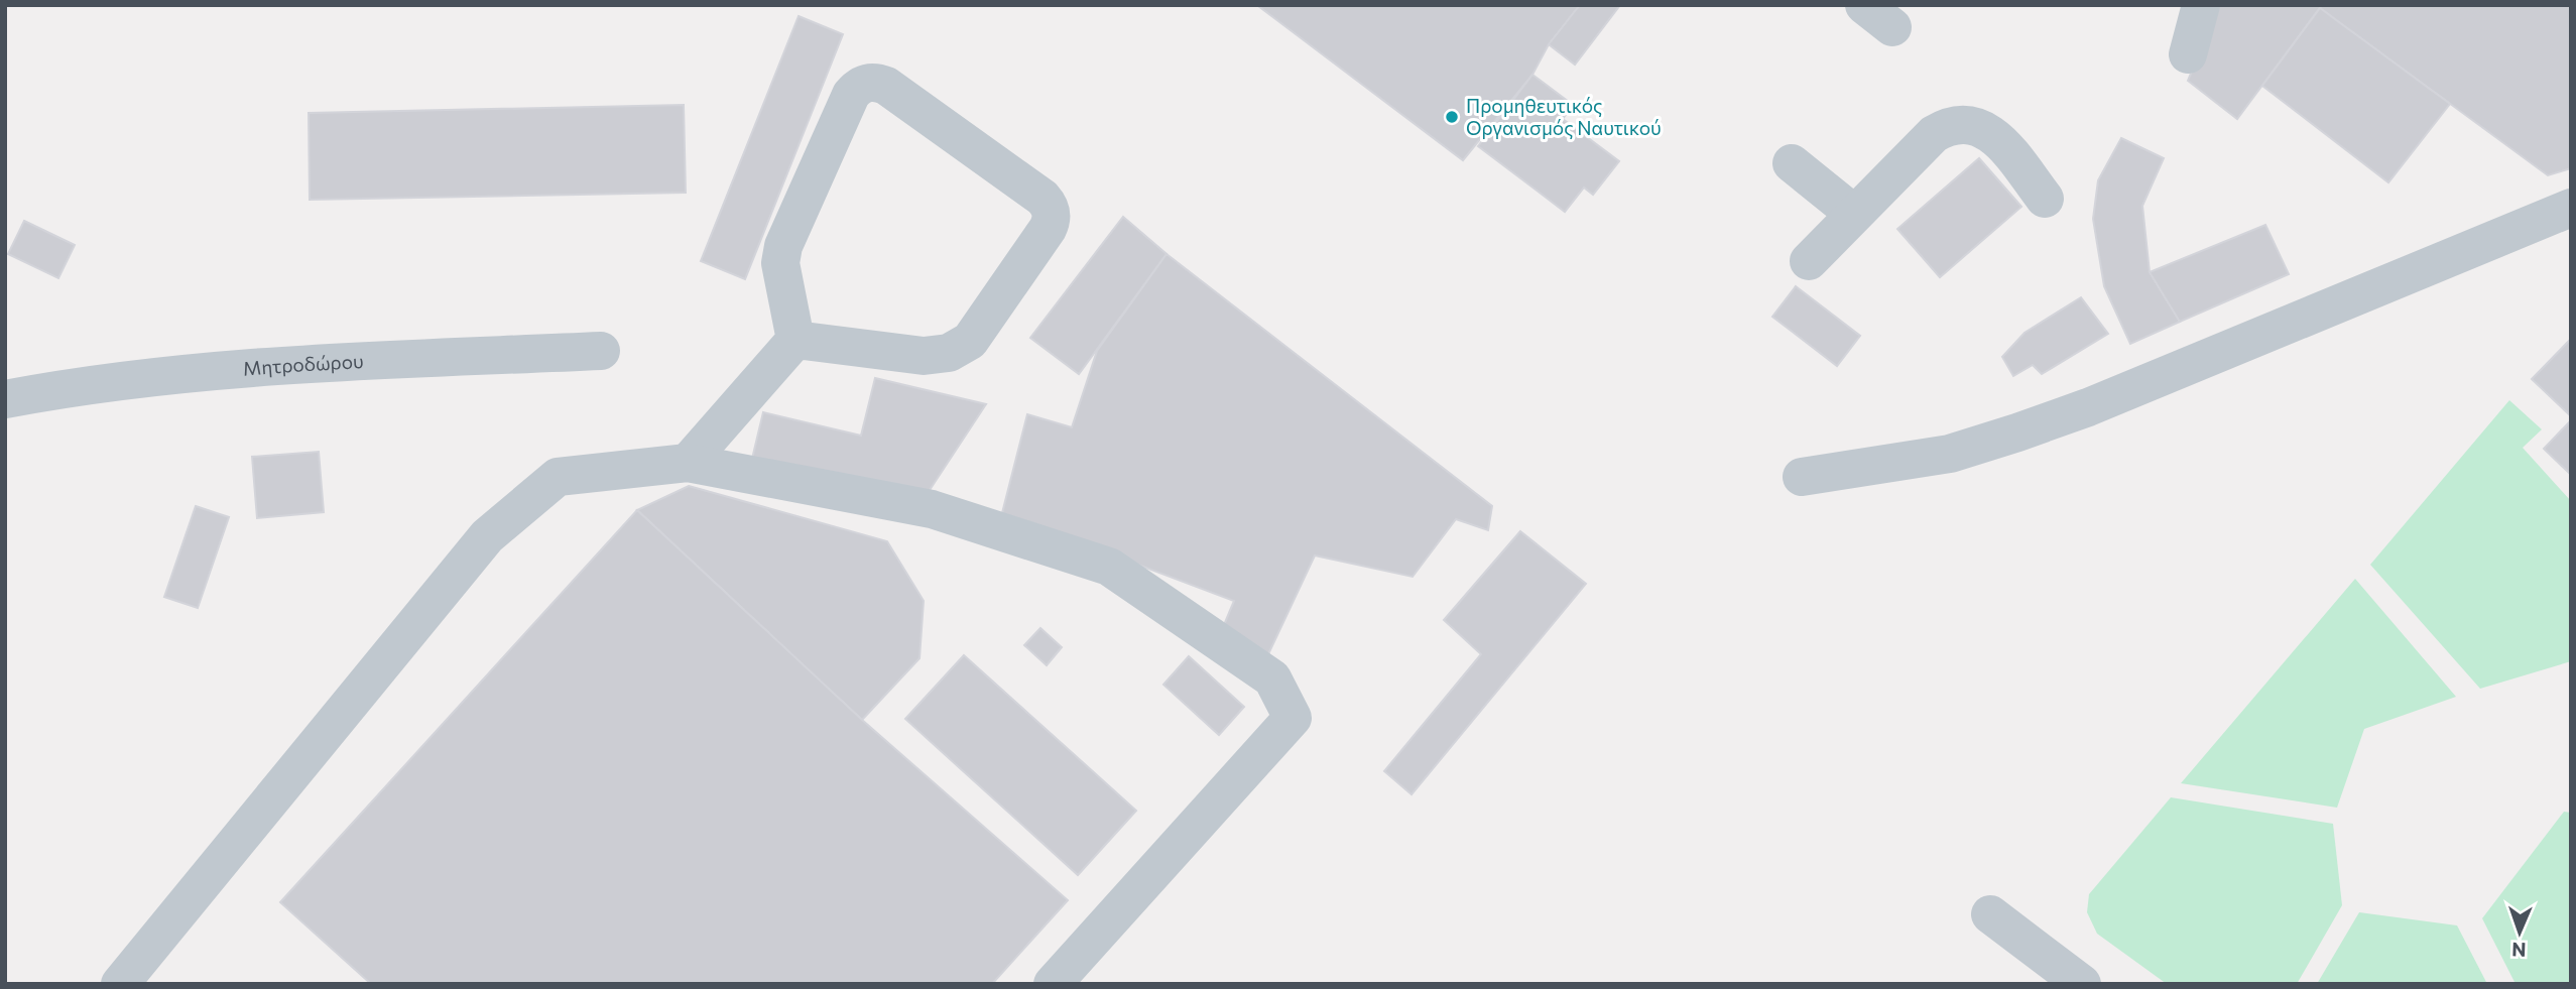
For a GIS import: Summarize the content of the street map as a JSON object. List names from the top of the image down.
{
  "streets": {
    "street": ["Μητροδώρου"]
  },
  "places": ["Προμηθευτικός Οργανισμός Ναυτικού"],
  "north": "bottom"
}
